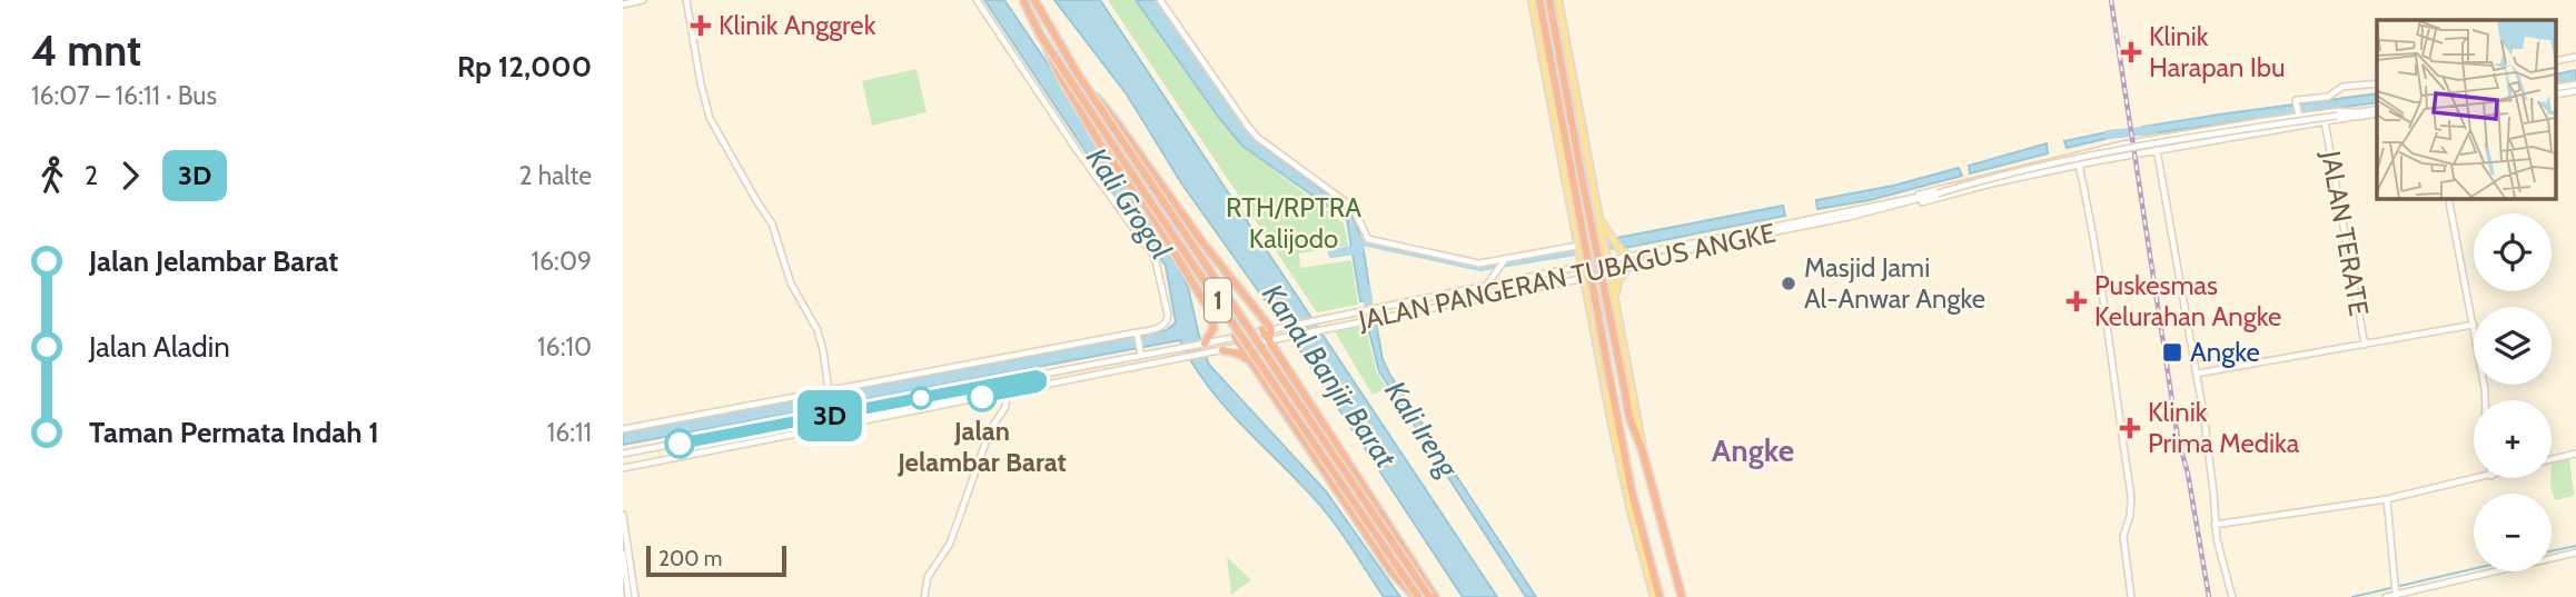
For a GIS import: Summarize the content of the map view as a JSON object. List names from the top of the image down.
{
  "streets": {
    "highway": ["1"],
    "street": ["JALAN TERATE", "JALAN PANGERAN TUBAGUS ANGKE"]
  },
  "crossings": [
    ["JALAN TERATE", "JALAN PANGERAN TUBAGUS ANGKE"]
  ],
  "districts": ["Angke"],
  "water": ["Kali Grogol", "Kanal Banjir Barat", "Kali Ireng"],
  "parks": ["RTH/RPTRA Kalijodo"],
  "places": {
    "health": [
      "Klinik Anggrek",
      "Klinik Harapan Ibu",
      "Puskesmas Kelurahan Angke",
      "Klinik Prima Medika"
    ],
    "other": ["Masjid Jami Al-Anwar Angke", "Jalan Jelambar Barat"],
    "transit": ["Angke"]
  },
  "lines": ["bus line 3D"],
  "scale_bar": "200 m",
  "page": {
    "heading": ["4 mnt", "16:07 – 16:11 · Bus", "Rp 12,000"],
    "on_map": "3D",
    "legs": ["2", "3D", "2 halte"],
    "map_buttons": ["+", "−"],
    "list": [
      {
        "name": "Jalan Jelambar Barat",
        "value": "16:09"
      },
      {
        "name": "Jalan Aladin",
        "value": "16:10"
      },
      {
        "name": "Taman Permata Indah 1",
        "value": "16:11"
      }
    ],
    "scale": "200 m"
  }
}
